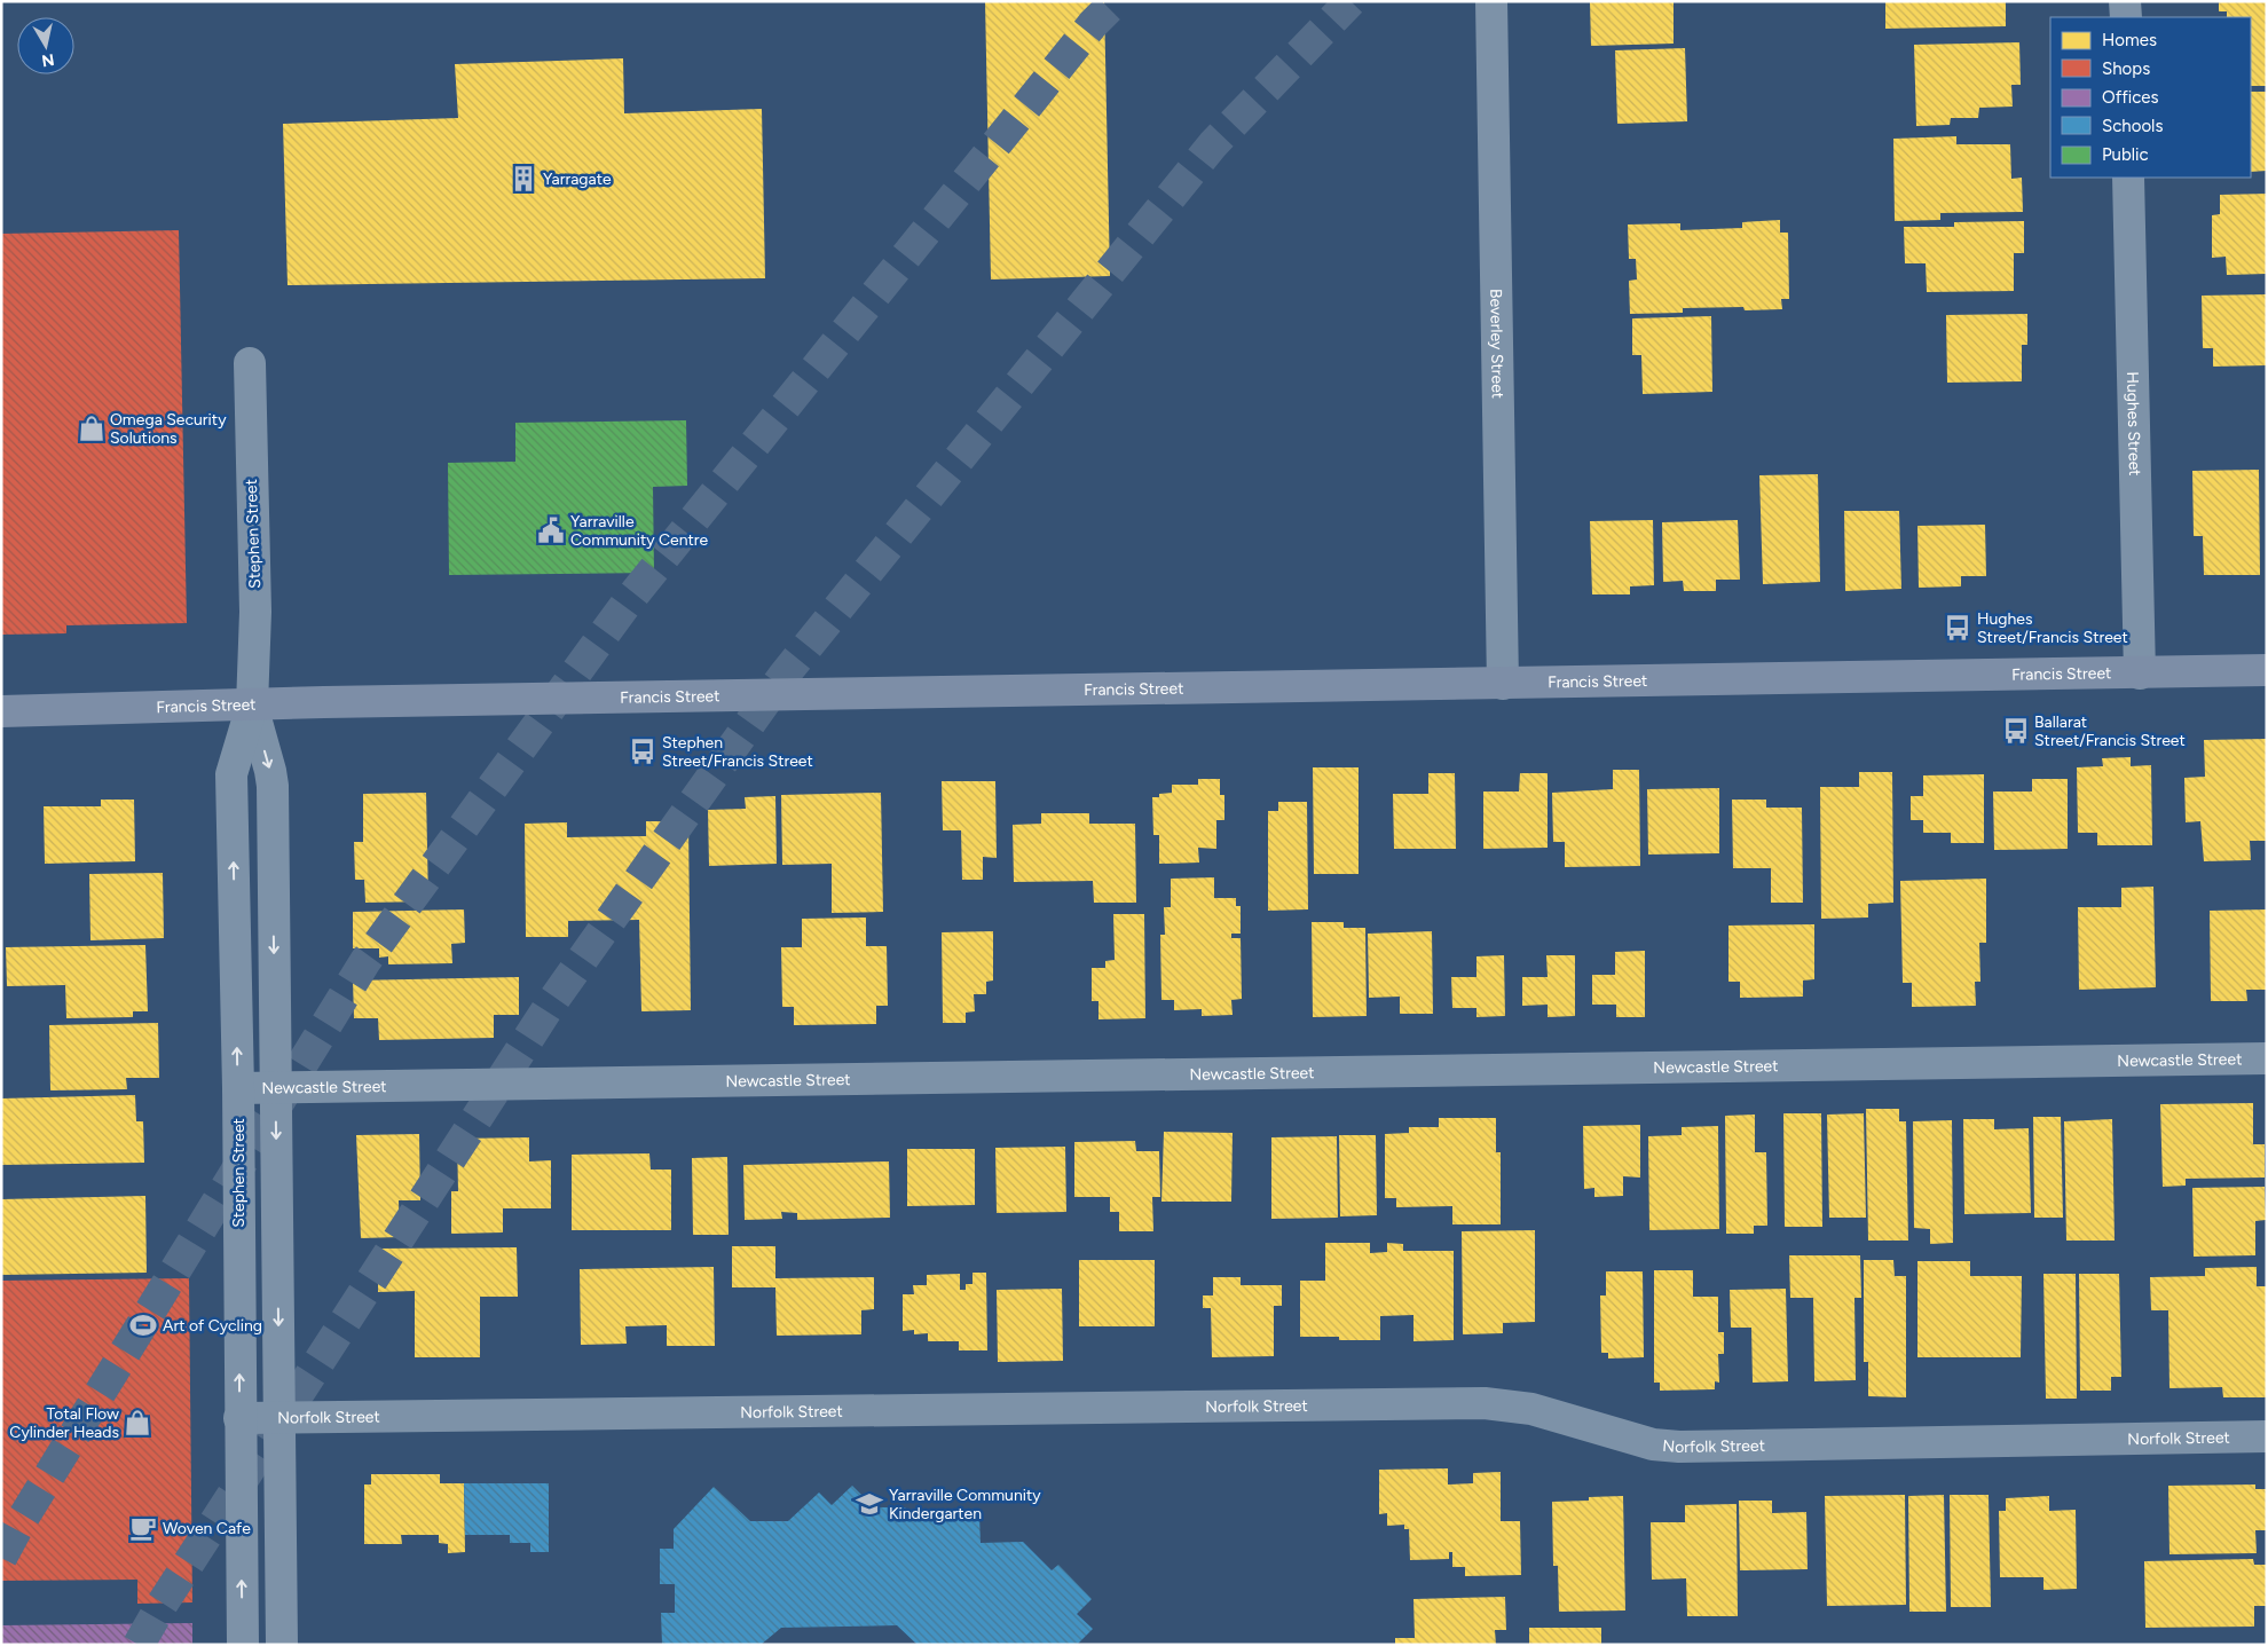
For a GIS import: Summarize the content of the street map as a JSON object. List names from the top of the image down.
{
  "streets": {
    "main road": ["Francis Street"],
    "street": [
      "Beverley Street",
      "Hughes Street",
      "Stephen Street",
      "Newcastle Street",
      "Norfolk Street"
    ]
  },
  "crossings": [
    ["Beverley Street", "Francis Street"],
    ["Hughes Street", "Francis Street"],
    ["Stephen Street", "Francis Street"],
    ["Stephen Street", "Newcastle Street"],
    ["Stephen Street", "Norfolk Street"]
  ],
  "places": {
    "building": ["Yarragate"],
    "shop": ["Omega Security Solutions", "Total Flow Cylinder Heads"],
    "public building": ["Yarraville Community Centre"],
    "bus stop": ["Hughes Street/Francis Street", "Ballarat Street/Francis Street", "Stephen Street/Francis Street"],
    "sports": ["Art of Cycling"],
    "school or university": ["Yarraville Community Kindergarten"],
    "cafe": ["Woven Cafe"]
  },
  "legend": [
    "Homes",
    "Shops",
    "Offices",
    "Schools",
    "Public"
  ],
  "north": "bottom"
}
